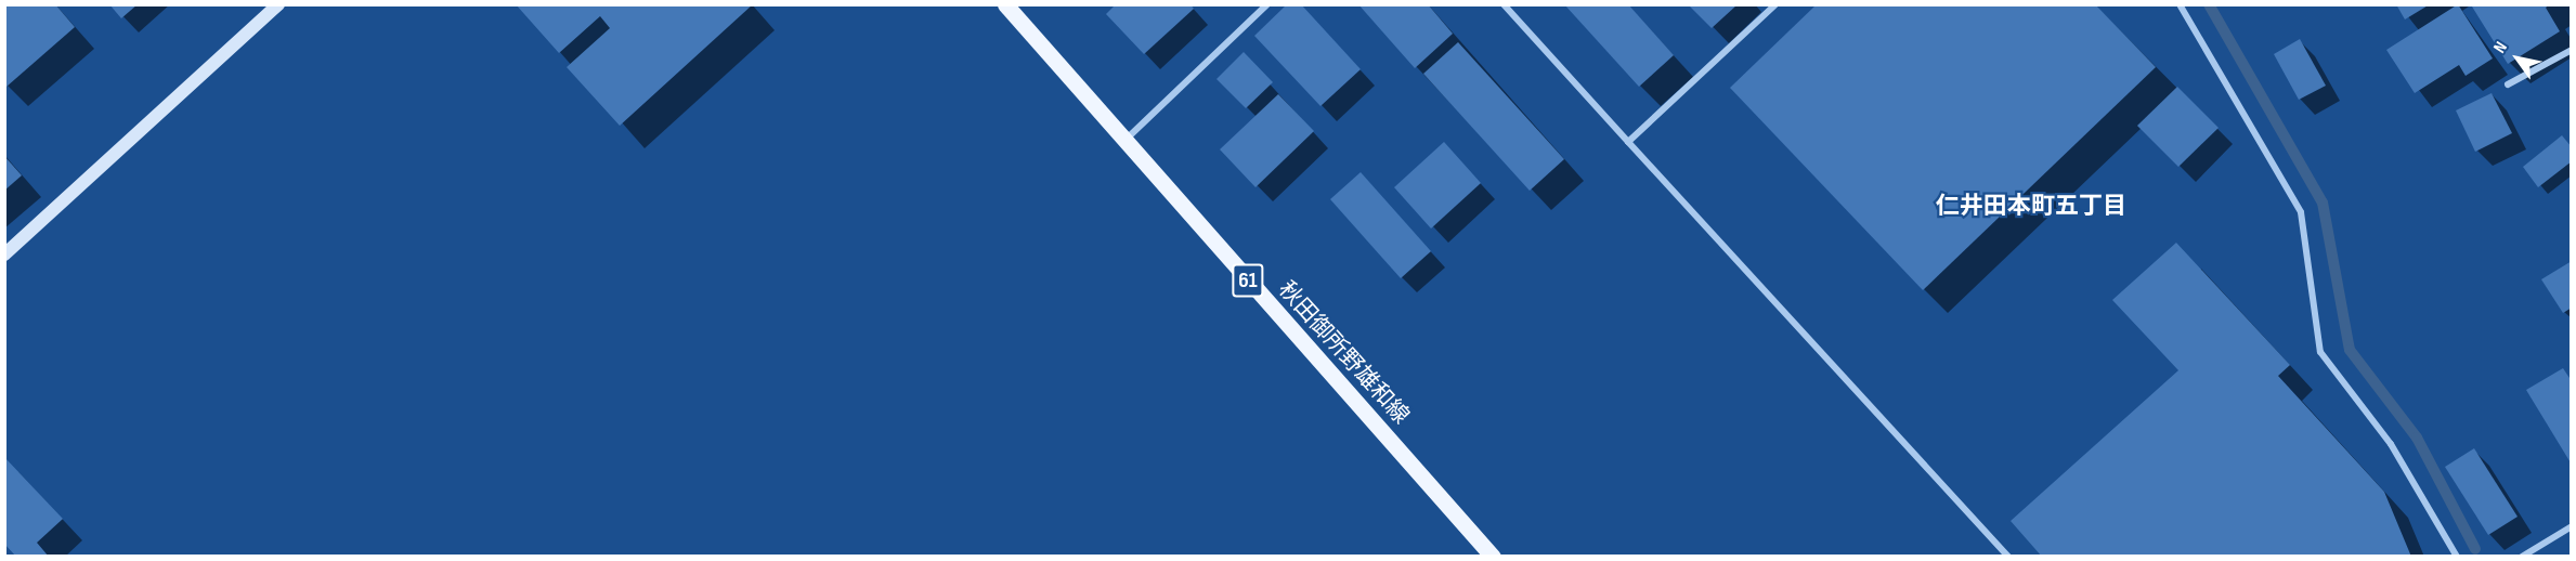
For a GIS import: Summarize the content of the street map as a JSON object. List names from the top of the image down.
{
  "streets": {
    "main road": ["61", "秋田御所野雄和線"]
  },
  "districts": ["仁井田本町五丁目"],
  "north": "top left"
}
